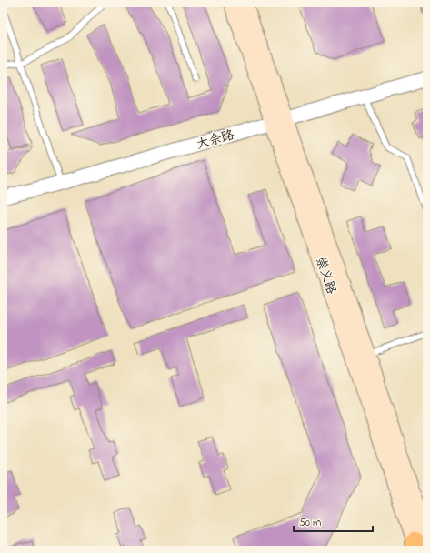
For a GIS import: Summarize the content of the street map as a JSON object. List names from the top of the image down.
{
  "streets": {
    "main road": ["崇义路"],
    "street": ["大余路"]
  },
  "crossings": [
    ["大余路", "崇义路"]
  ],
  "scale_bar": "50 m"
}
